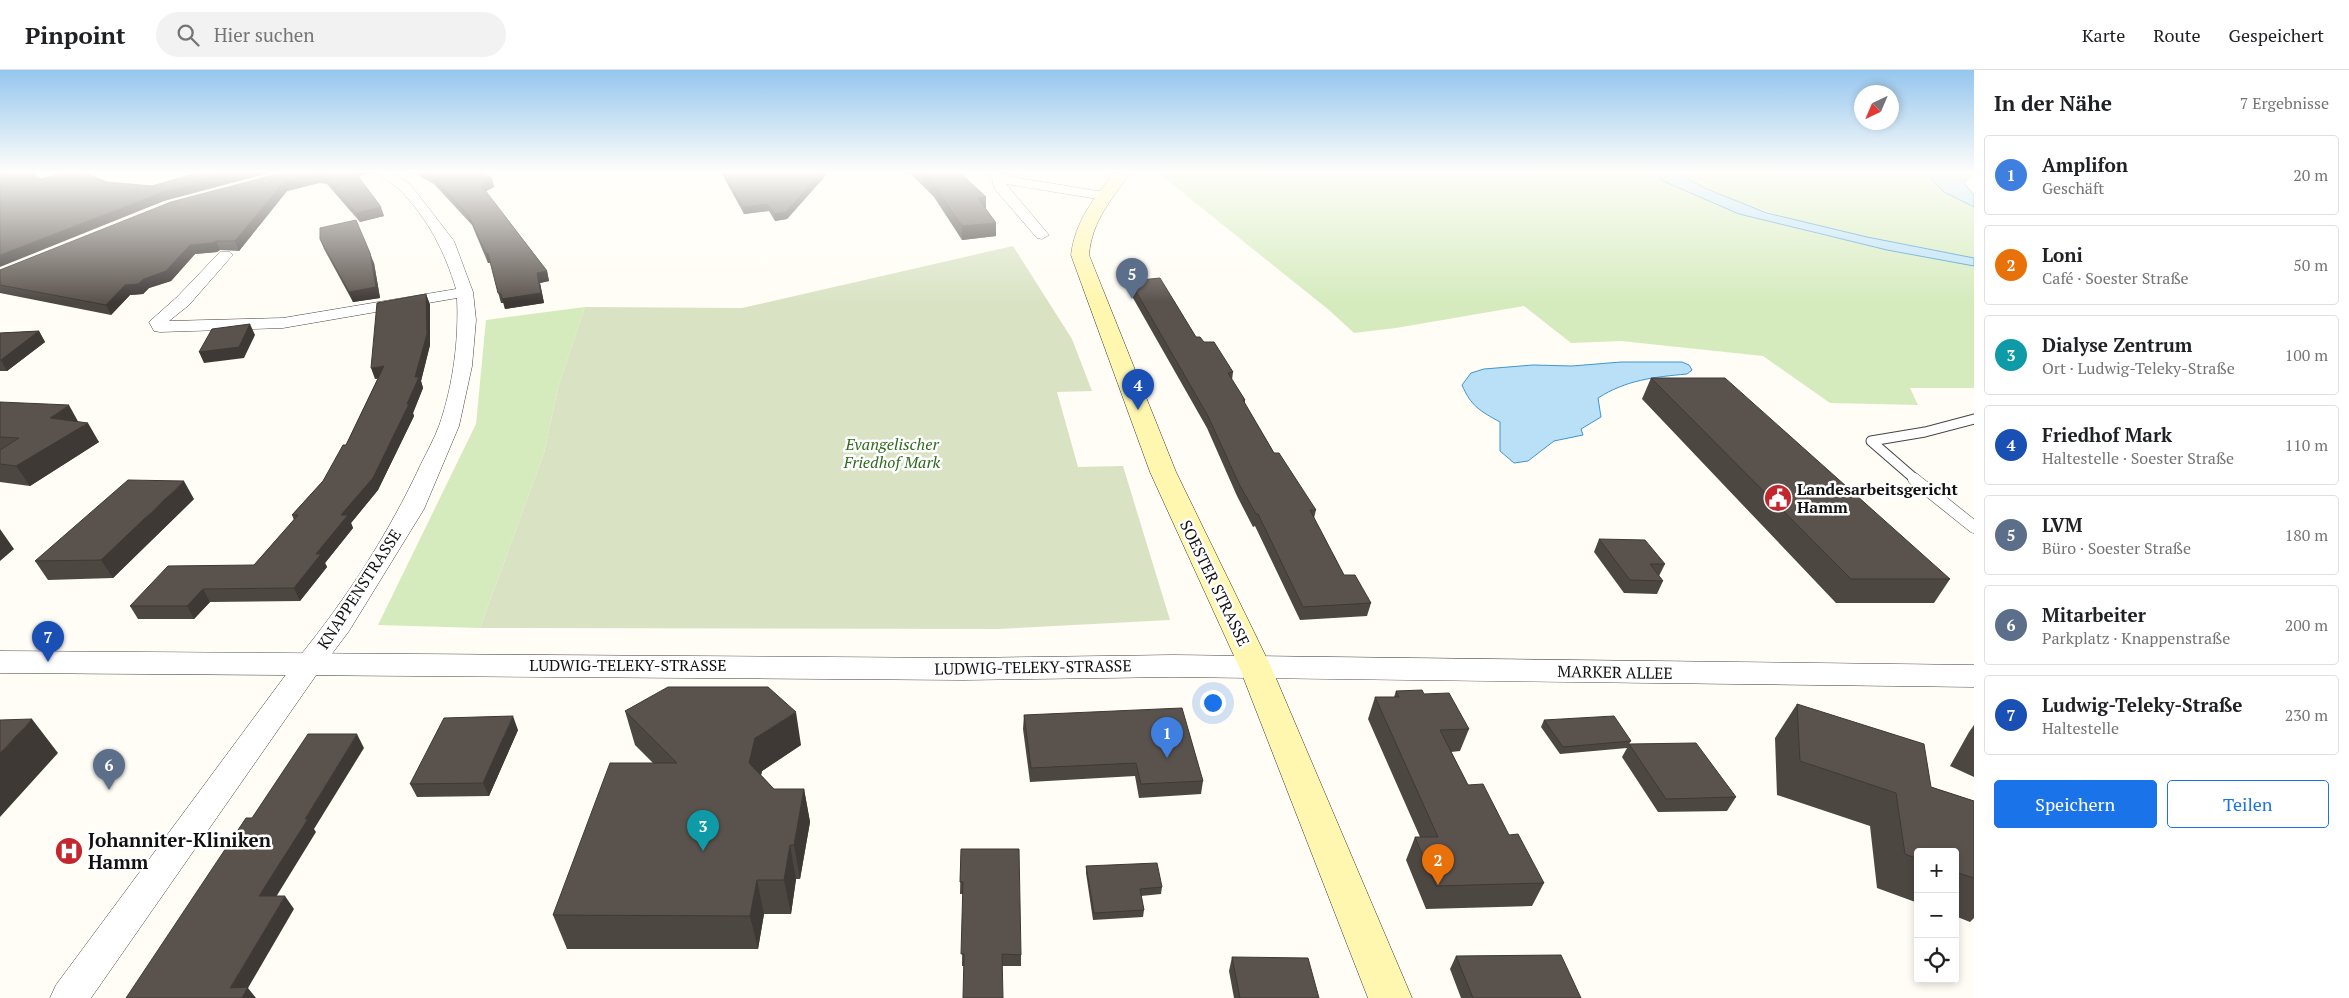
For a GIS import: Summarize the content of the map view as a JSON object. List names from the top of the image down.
{
  "streets": {
    "main road": ["SOESTER STRASSE"],
    "street": ["KNAPPENSTRASSE", "LUDWIG-TELEKY-STRASSE", "MARKER ALLEE"]
  },
  "crossings": [
    ["SOESTER STRASSE", "LUDWIG-TELEKY-STRASSE"],
    ["SOESTER STRASSE", "MARKER ALLEE"],
    ["KNAPPENSTRASSE", "LUDWIG-TELEKY-STRASSE"],
    ["LUDWIG-TELEKY-STRASSE", "MARKER ALLEE"]
  ],
  "parks": ["Evangelischer Friedhof Mark"],
  "places": {
    "public building": ["Landesarbeitsgericht Hamm"],
    "hospital": ["Johanniter-Kliniken Hamm"]
  },
  "north": "bottom left",
  "page": {
    "header": "Pinpoint",
    "search": "Hier suchen",
    "nav": ["Karte", "Route", "Gespeichert"],
    "heading": ["In der Nähe", "7 Ergebnisse"],
    "list": [
      {
        "mark": "1",
        "name": "Amplifon",
        "note": "Geschäft",
        "value": "20 m"
      },
      {
        "mark": "2",
        "name": "Loni",
        "note": "Café · Soester Straße",
        "value": "50 m"
      },
      {
        "mark": "3",
        "name": "Dialyse Zentrum",
        "note": "Ort · Ludwig-Teleky-Straße",
        "value": "100 m"
      },
      {
        "mark": "4",
        "name": "Friedhof Mark",
        "note": "Haltestelle · Soester Straße",
        "value": "110 m"
      },
      {
        "mark": "5",
        "name": "LVM",
        "note": "Büro · Soester Straße",
        "value": "180 m"
      },
      {
        "mark": "6",
        "name": "Mitarbeiter",
        "note": "Parkplatz · Knappenstraße",
        "value": "200 m"
      },
      {
        "mark": "7",
        "name": "Ludwig-Teleky-Straße",
        "note": "Haltestelle",
        "value": "230 m"
      }
    ],
    "pins": [
      "5",
      "4",
      "7",
      "1",
      "6",
      "3",
      "2"
    ],
    "buttons": ["Speichern", "Teilen"],
    "map_buttons": ["+", "−"]
  }
}
